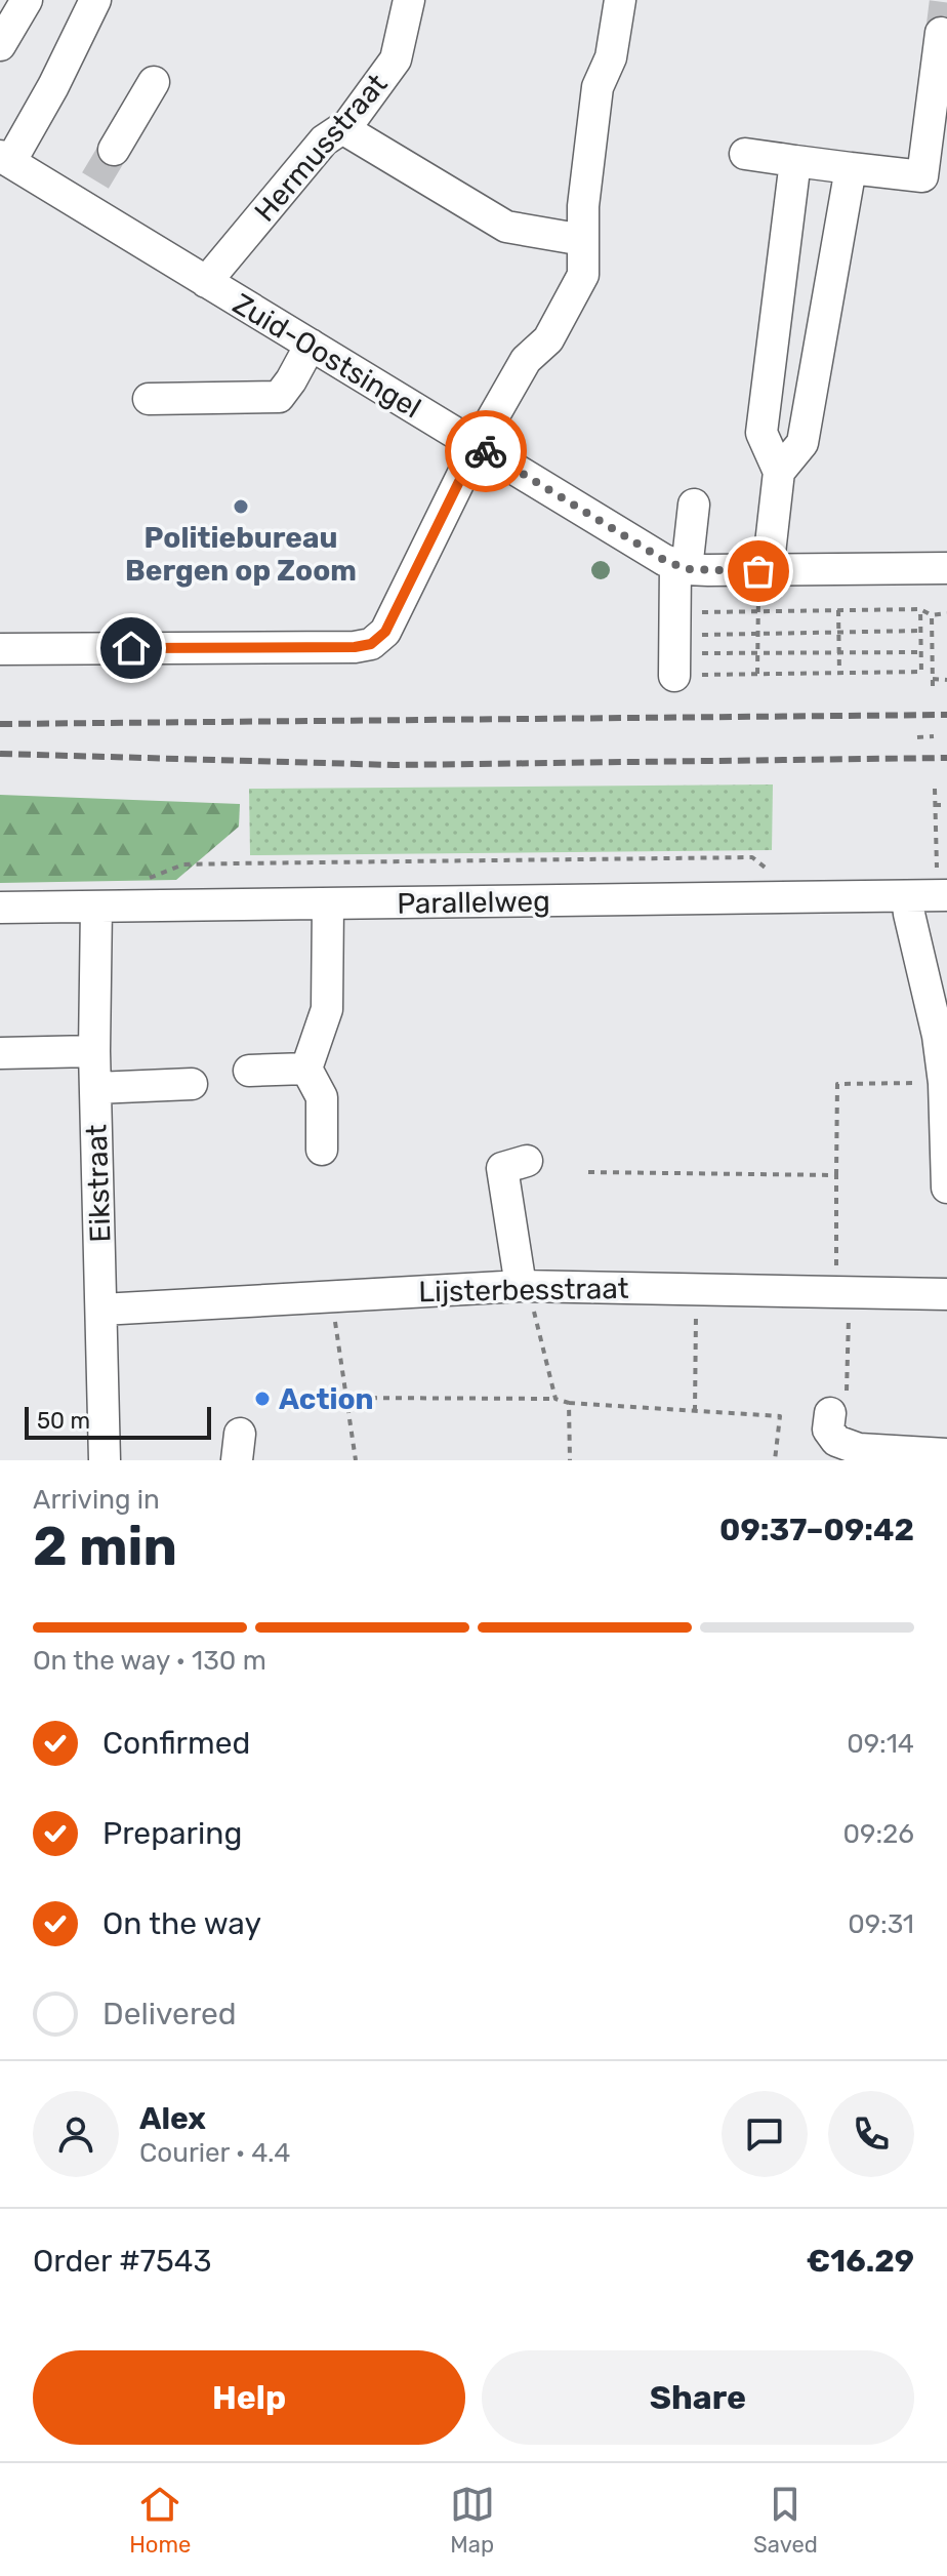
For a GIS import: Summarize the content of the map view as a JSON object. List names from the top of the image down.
{
  "streets": {
    "street": [
      "Hermusstraat",
      "Zuid-Oostsingel",
      "Parallelweg",
      "Eikstraat",
      "Lijsterbesstraat"
    ]
  },
  "crossings": [
    ["Hermusstraat", "Zuid-Oostsingel"],
    ["Parallelweg", "Eikstraat"],
    ["Eikstraat", "Lijsterbesstraat"]
  ],
  "places": ["Politiebureau Bergen op Zoom", "Action"],
  "scale_bar": "50 m",
  "page": {
    "scale": "50 m",
    "heading": ["2 min", "Arriving in", "09:37–09:42"],
    "panel": [
      "Alex",
      "Courier · 4.4",
      "Order #7543",
      "€16.29"
    ],
    "bar": "On the way · 130 m",
    "list": [
      ["Confirmed", "09:14"],
      ["Preparing", "09:26"],
      ["On the way", "09:31"],
      "Delivered"
    ],
    "buttons": ["Help", "Share"],
    "tabs": ["Home", "Map", "Saved"]
  }
}
